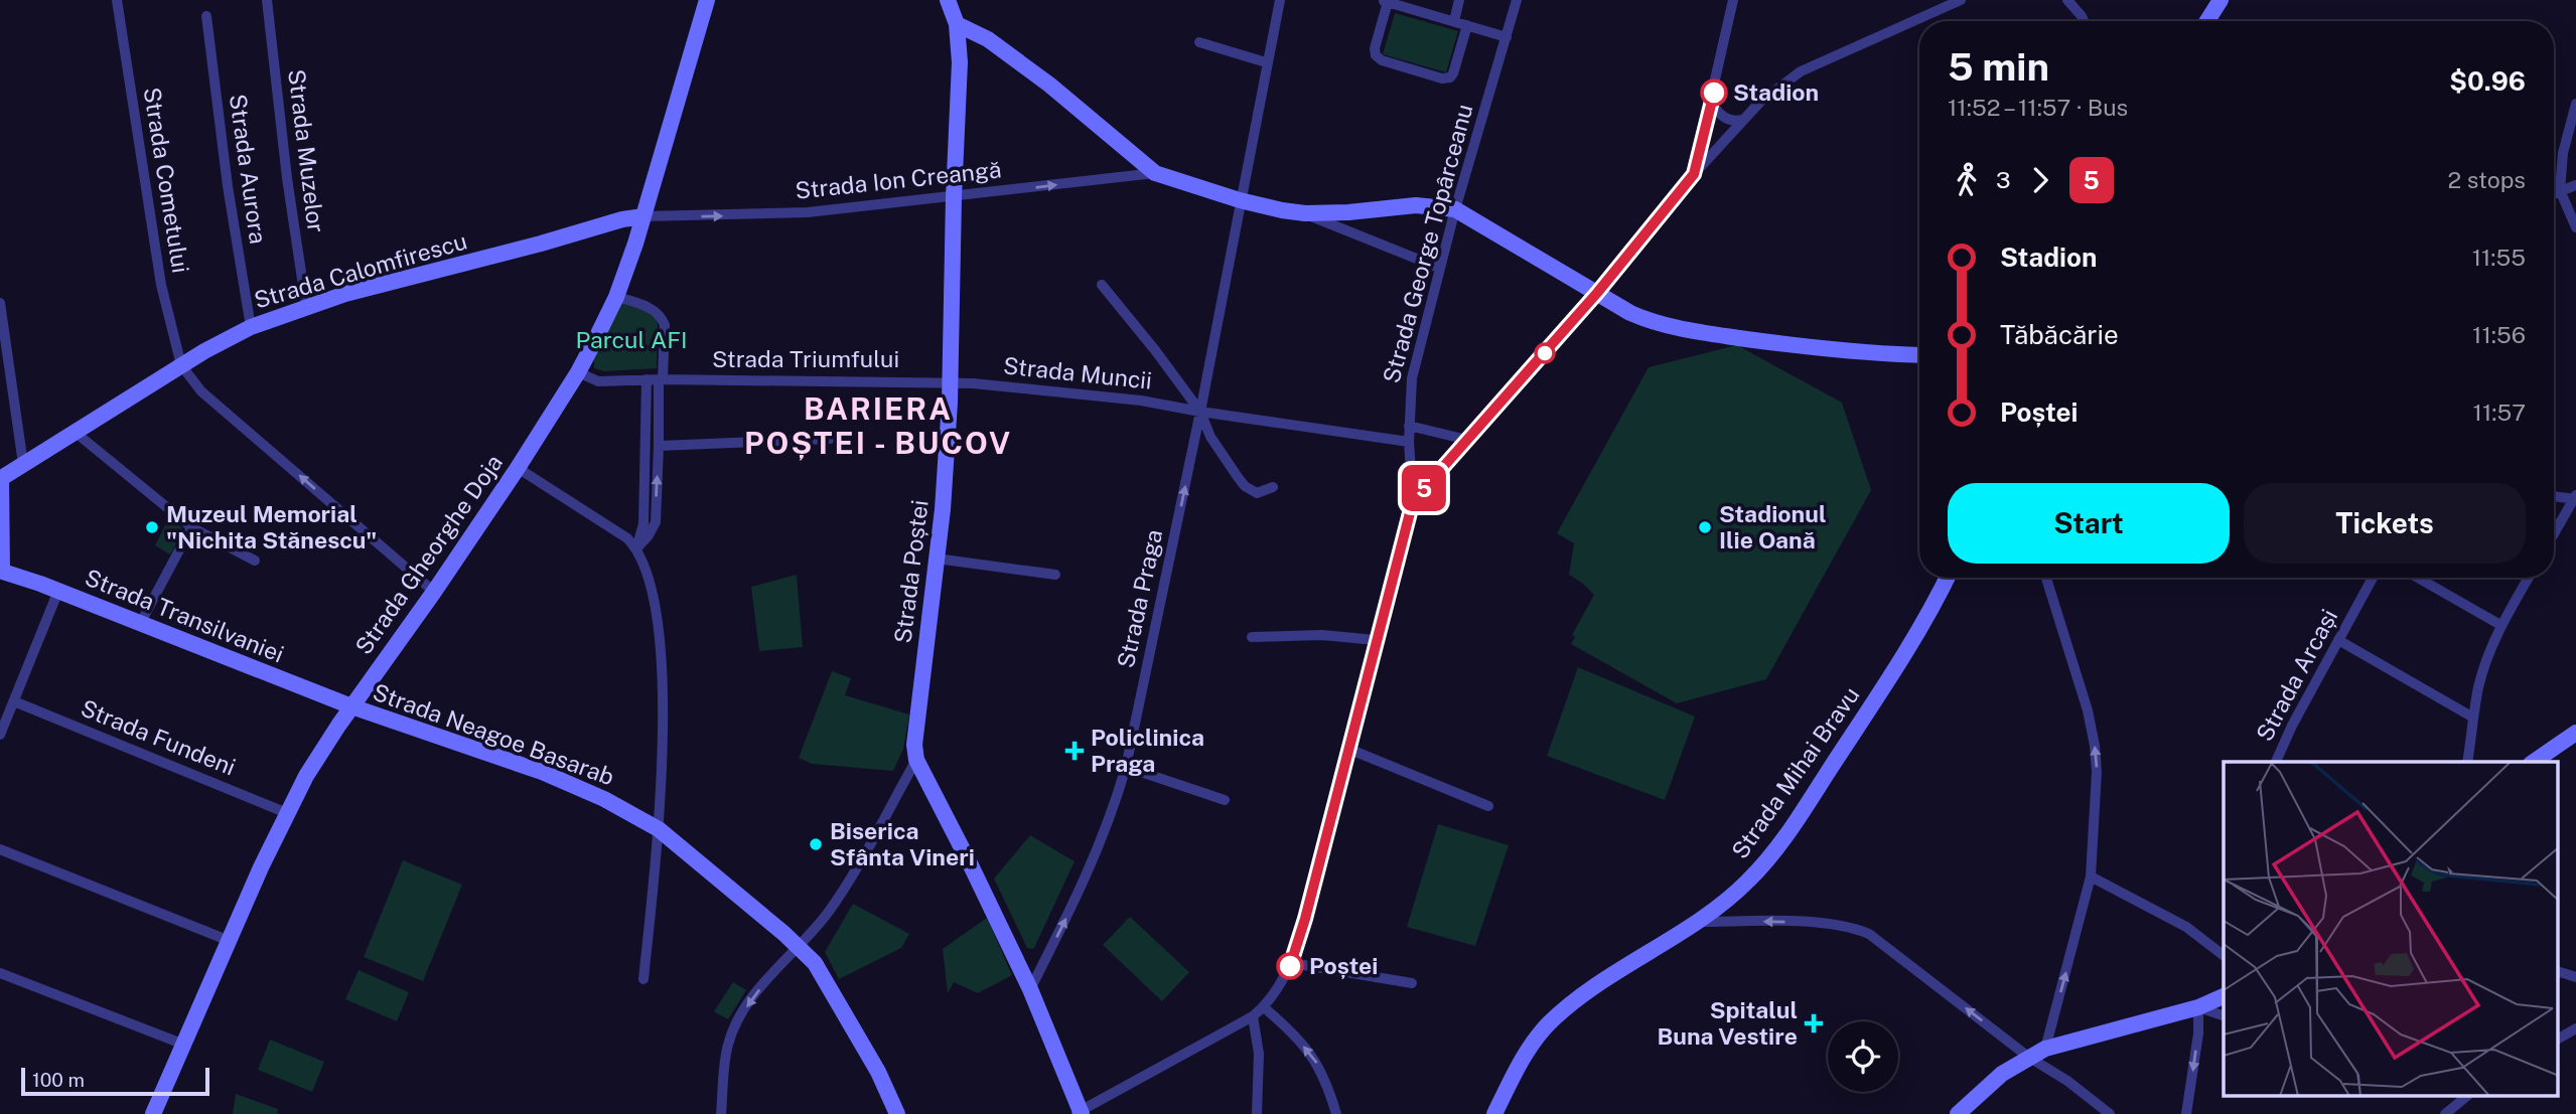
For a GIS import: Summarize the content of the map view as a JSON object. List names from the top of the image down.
{
  "streets": {
    "main road": [
      "Strada Calomfirescu",
      "Strada Gheorghe Doja",
      "Strada Poștei",
      "Strada Transilvaniei",
      "Strada Neagoe Basarab",
      "Strada Mihai Bravu"
    ],
    "street": [
      "Strada Muzelor",
      "Strada Aurora",
      "Strada Cometului",
      "Strada Ion Creangă",
      "Strada George Topârceanu",
      "Strada Triumfului",
      "Strada Muncii",
      "Strada Praga",
      "Strada Arcași",
      "Strada Fundeni"
    ]
  },
  "crossings": [
    ["Strada Muzelor", "Strada Calomfirescu"],
    ["Strada Aurora", "Strada Calomfirescu"],
    ["Strada Cometului", "Strada Calomfirescu"],
    ["Strada Ion Creangă", "Strada Calomfirescu"],
    ["Strada Ion Creangă", "Strada Gheorghe Doja"],
    ["Strada Ion Creangă", "Strada Poștei"],
    ["Strada George Topârceanu", "Strada Muncii"],
    ["Strada Calomfirescu", "Strada Gheorghe Doja"],
    ["Strada Triumfului", "Strada Muncii"],
    ["Strada Triumfului", "Strada Gheorghe Doja"],
    ["Strada Triumfului", "Strada Poștei"],
    ["Strada Muncii", "Strada Poștei"],
    ["Strada Muncii", "Strada Praga"],
    ["Strada Gheorghe Doja", "Strada Transilvaniei"],
    ["Strada Gheorghe Doja", "Strada Neagoe Basarab"],
    ["Strada Gheorghe Doja", "Strada Fundeni"],
    ["Strada Poștei", "Strada Praga"],
    ["Strada Transilvaniei", "Strada Neagoe Basarab"]
  ],
  "one_way": ["Strada Ion Creangă", "Strada Praga"],
  "districts": ["BARIERA POȘTEI - BUCOV"],
  "parks": ["Parcul AFI"],
  "places": {
    "other": [
      "Stadion",
      "Muzeul Memorial \"Nichita Stănescu\"",
      "Stadionul Ilie Oană",
      "Biserica Sfânta Vineri",
      "Poștei"
    ],
    "health": ["Policlinica Praga", "Spitalul Buna Vestire"]
  },
  "lines": ["bus line 5"],
  "scale_bar": "100 m",
  "page": {
    "on_map": "5",
    "heading": ["5 min", "11:52 – 11:57 · Bus", "$0.96"],
    "legs": ["3", "5", "2 stops"],
    "list": [
      {
        "name": "Stadion",
        "value": "11:55"
      },
      {
        "name": "Tăbăcărie",
        "value": "11:56"
      },
      {
        "name": "Poștei",
        "value": "11:57"
      }
    ],
    "buttons": ["Start", "Tickets"],
    "scale": "100 m"
  }
}
